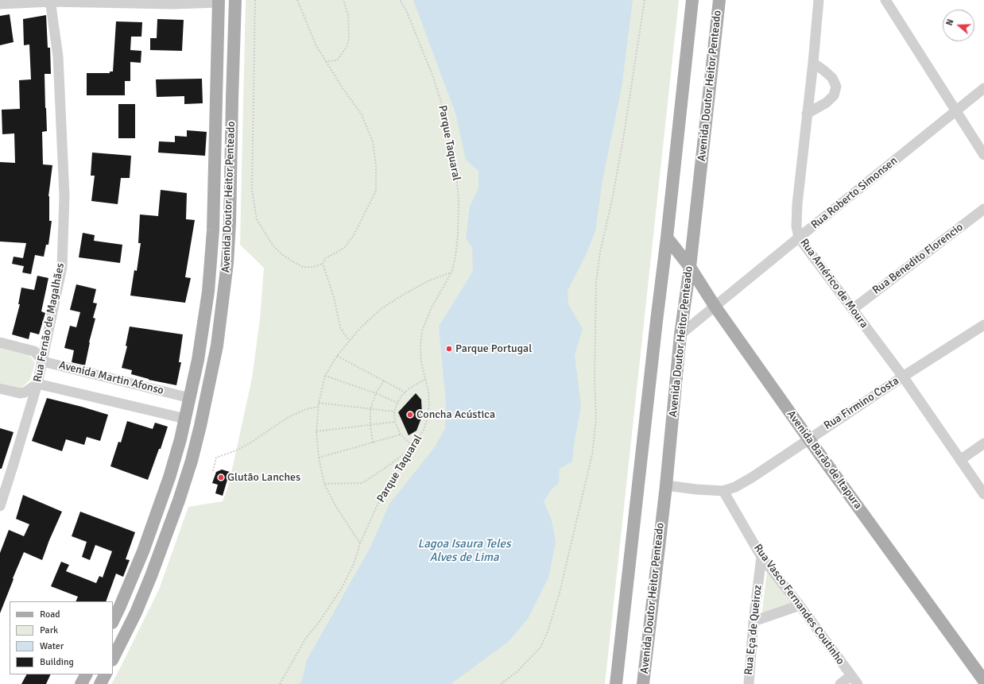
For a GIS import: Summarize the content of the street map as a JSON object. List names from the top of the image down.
{
  "streets": {
    "main road": ["Avenida Doutor Heitor Penteado", "Avenida Barão de Itapura"],
    "street": [
      "Rua Roberto Simonsen",
      "Rua Benedito Florencio",
      "Rua Américo de Moura",
      "Rua Fernão de Magalhães",
      "Avenida Martin Afonso",
      "Rua Firmino Costa",
      "Rua Vasco Fernandes Coutinho",
      "Rua Eça de Queiroz"
    ],
    "path": ["Parque Taquaral"]
  },
  "crossings": [
    ["Avenida Doutor Heitor Penteado", "Rua Roberto Simonsen"],
    ["Avenida Doutor Heitor Penteado", "Avenida Martin Afonso"],
    ["Avenida Doutor Heitor Penteado", "Rua Firmino Costa"],
    ["Avenida Doutor Heitor Penteado", "Avenida Barão de Itapura"],
    ["Rua Roberto Simonsen", "Rua Américo de Moura"],
    ["Rua Roberto Simonsen", "Avenida Barão de Itapura"],
    ["Rua Benedito Florencio", "Rua Américo de Moura"],
    ["Rua Américo de Moura", "Rua Firmino Costa"],
    ["Rua Fernão de Magalhães", "Avenida Martin Afonso"],
    ["Rua Firmino Costa", "Avenida Barão de Itapura"],
    ["Rua Firmino Costa", "Rua Vasco Fernandes Coutinho"],
    ["Rua Vasco Fernandes Coutinho", "Rua Eça de Queiroz"]
  ],
  "water": ["Lagoa Isaura Teles Alves de Lima"],
  "places": ["Parque Portugal", "Concha Acústica", "Glutão Lanches"],
  "legend": [
    "Road",
    "Park",
    "Water",
    "Building"
  ],
  "north": "left"
}
